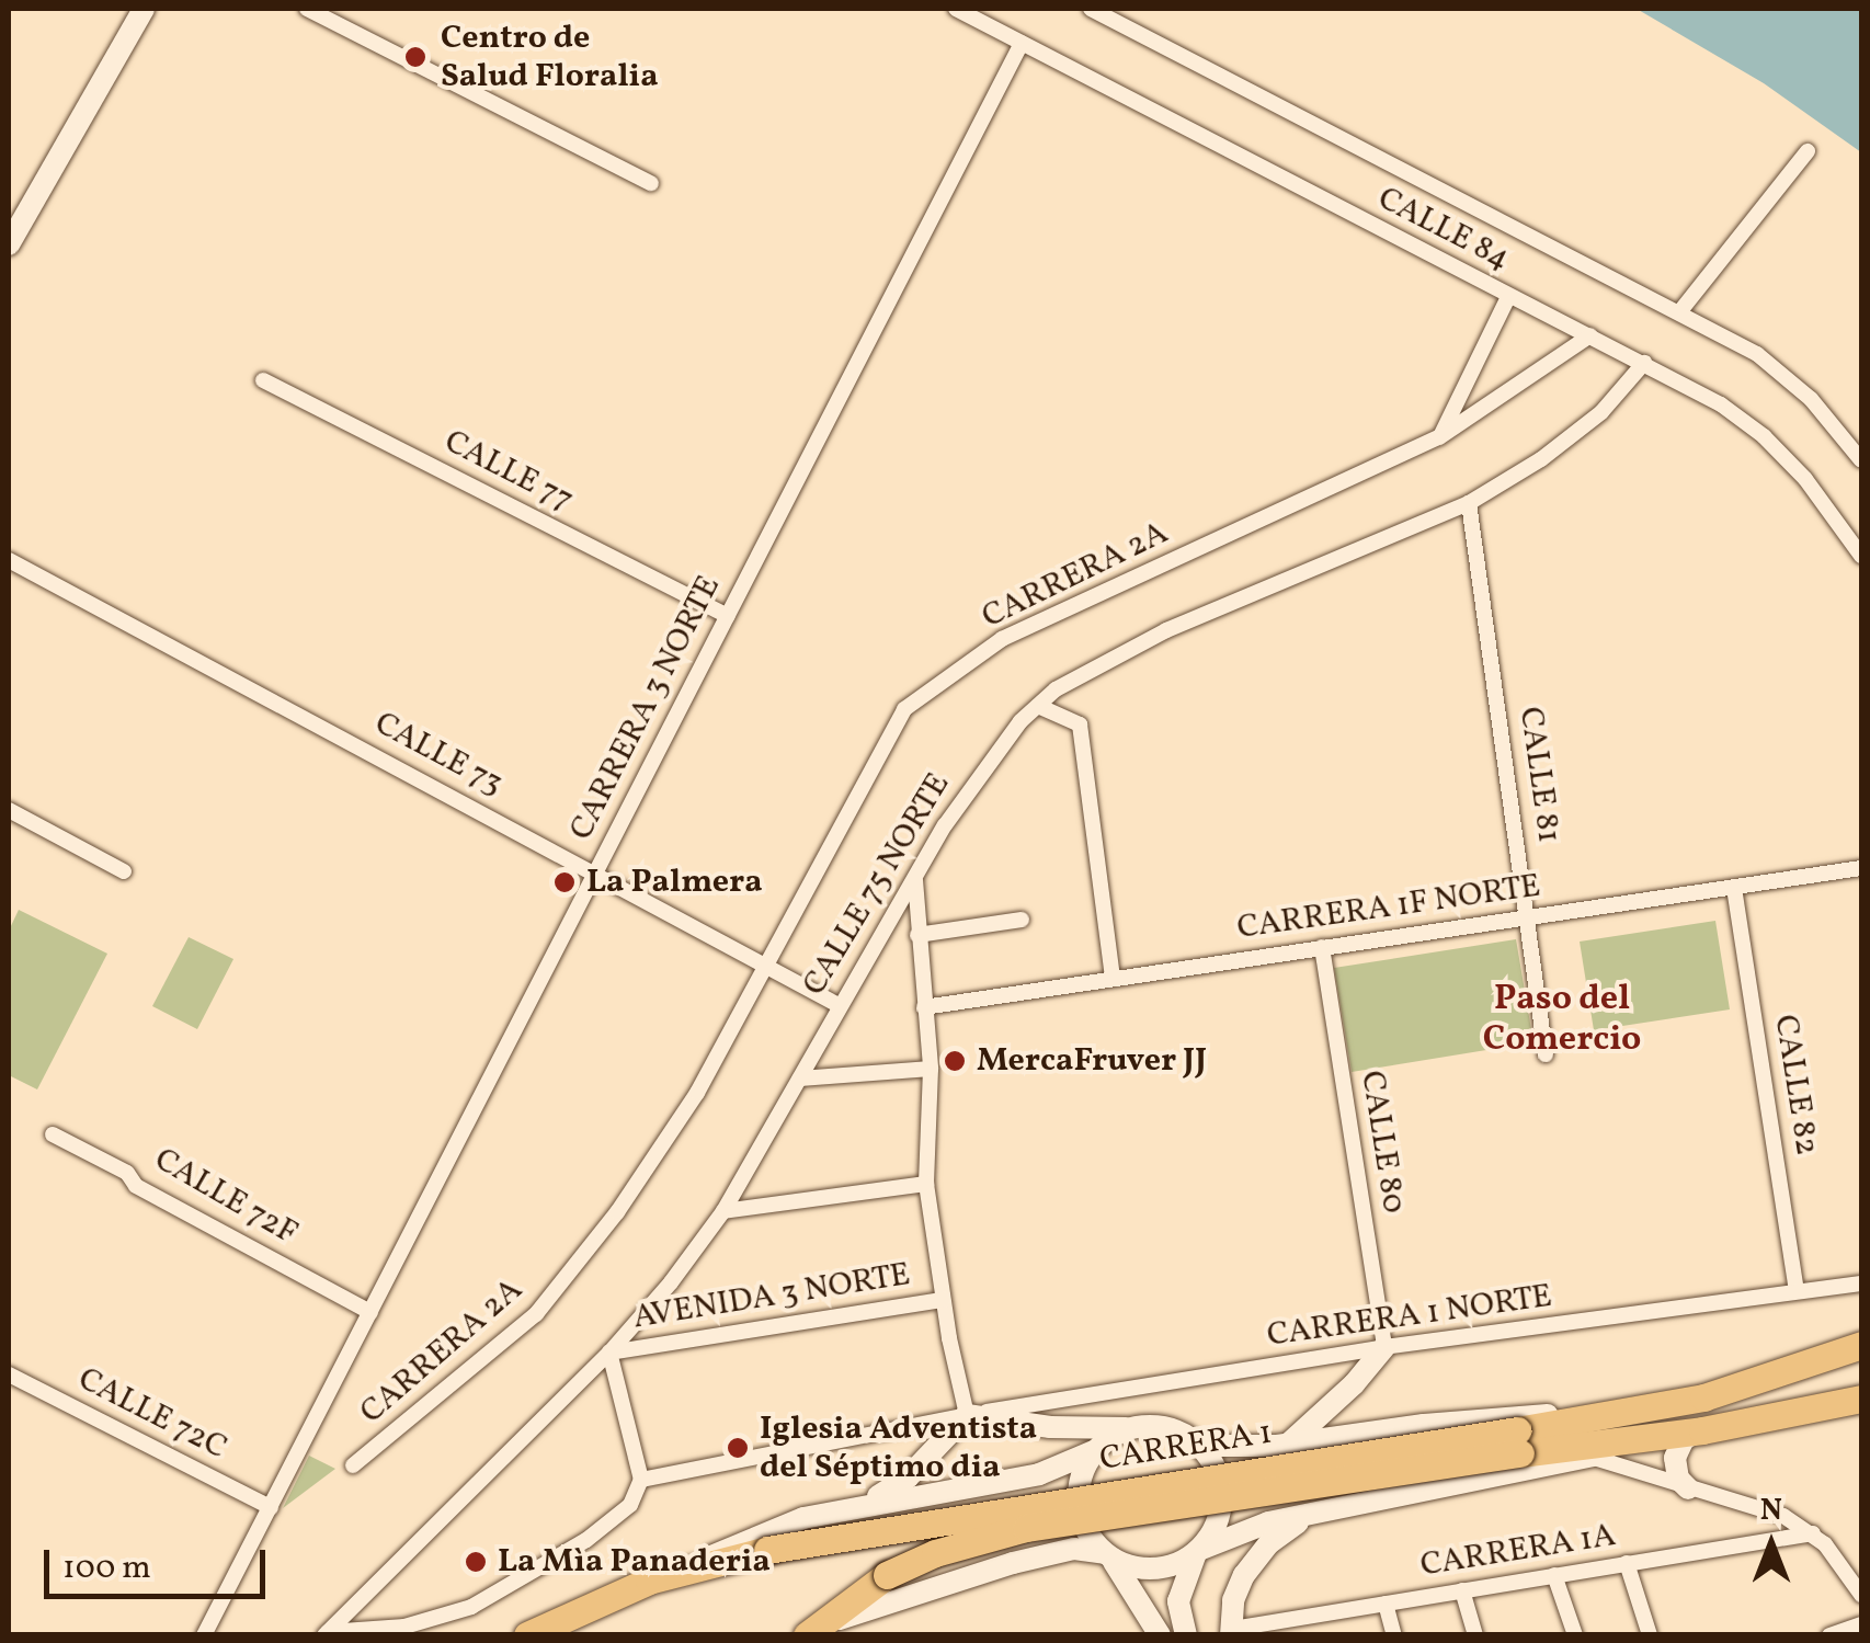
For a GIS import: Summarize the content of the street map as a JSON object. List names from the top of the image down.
{
  "streets": {
    "highway": ["CARRERA 1"],
    "street": [
      "CALLE 84",
      "CALLE 77",
      "CARRERA 2A",
      "CARRERA 3 NORTE",
      "CALLE 73",
      "CALLE 81",
      "CALLE 75 NORTE",
      "CARRERA 1F NORTE",
      "CALLE 82",
      "CALLE 80",
      "CALLE 72F",
      "AVENIDA 3 NORTE",
      "CARRERA 1 NORTE",
      "CALLE 72C",
      "CARRERA 1A"
    ]
  },
  "crossings": [
    ["CALLE 84", "CARRERA 2A"],
    ["CALLE 84", "CARRERA 3 NORTE"],
    ["CALLE 84", "CALLE 75 NORTE"],
    ["CALLE 77", "CARRERA 3 NORTE"],
    ["CARRERA 2A", "CALLE 73"],
    ["CARRERA 3 NORTE", "CALLE 73"],
    ["CARRERA 3 NORTE", "CALLE 72F"],
    ["CARRERA 3 NORTE", "CALLE 72C"],
    ["CALLE 73", "CALLE 75 NORTE"],
    ["CALLE 81", "CALLE 75 NORTE"],
    ["CALLE 81", "CARRERA 1F NORTE"],
    ["CALLE 75 NORTE", "AVENIDA 3 NORTE"],
    ["CARRERA 1F NORTE", "CALLE 82"],
    ["CARRERA 1F NORTE", "CALLE 80"],
    ["CALLE 82", "CARRERA 1 NORTE"],
    ["CALLE 80", "CARRERA 1 NORTE"]
  ],
  "districts": ["Paso del Comercio"],
  "places": [
    "Centro de Salud Floralia",
    "La Palmera",
    "MercaFruver JJ",
    "Iglesia Adventista del Séptimo dia",
    "La Mìa Panaderia"
  ],
  "scale_bar": "100 m",
  "north": "top"
}
